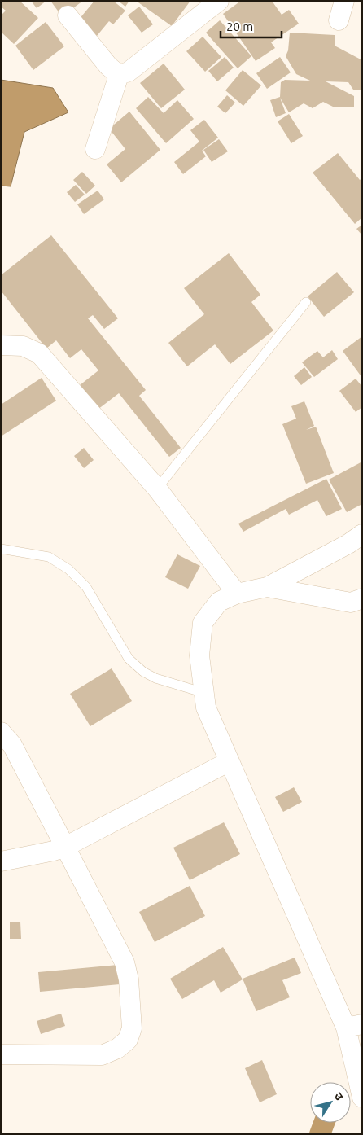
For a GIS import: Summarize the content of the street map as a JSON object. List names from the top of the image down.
{
  "scale_bar": "20 m",
  "north": "top right"
}
